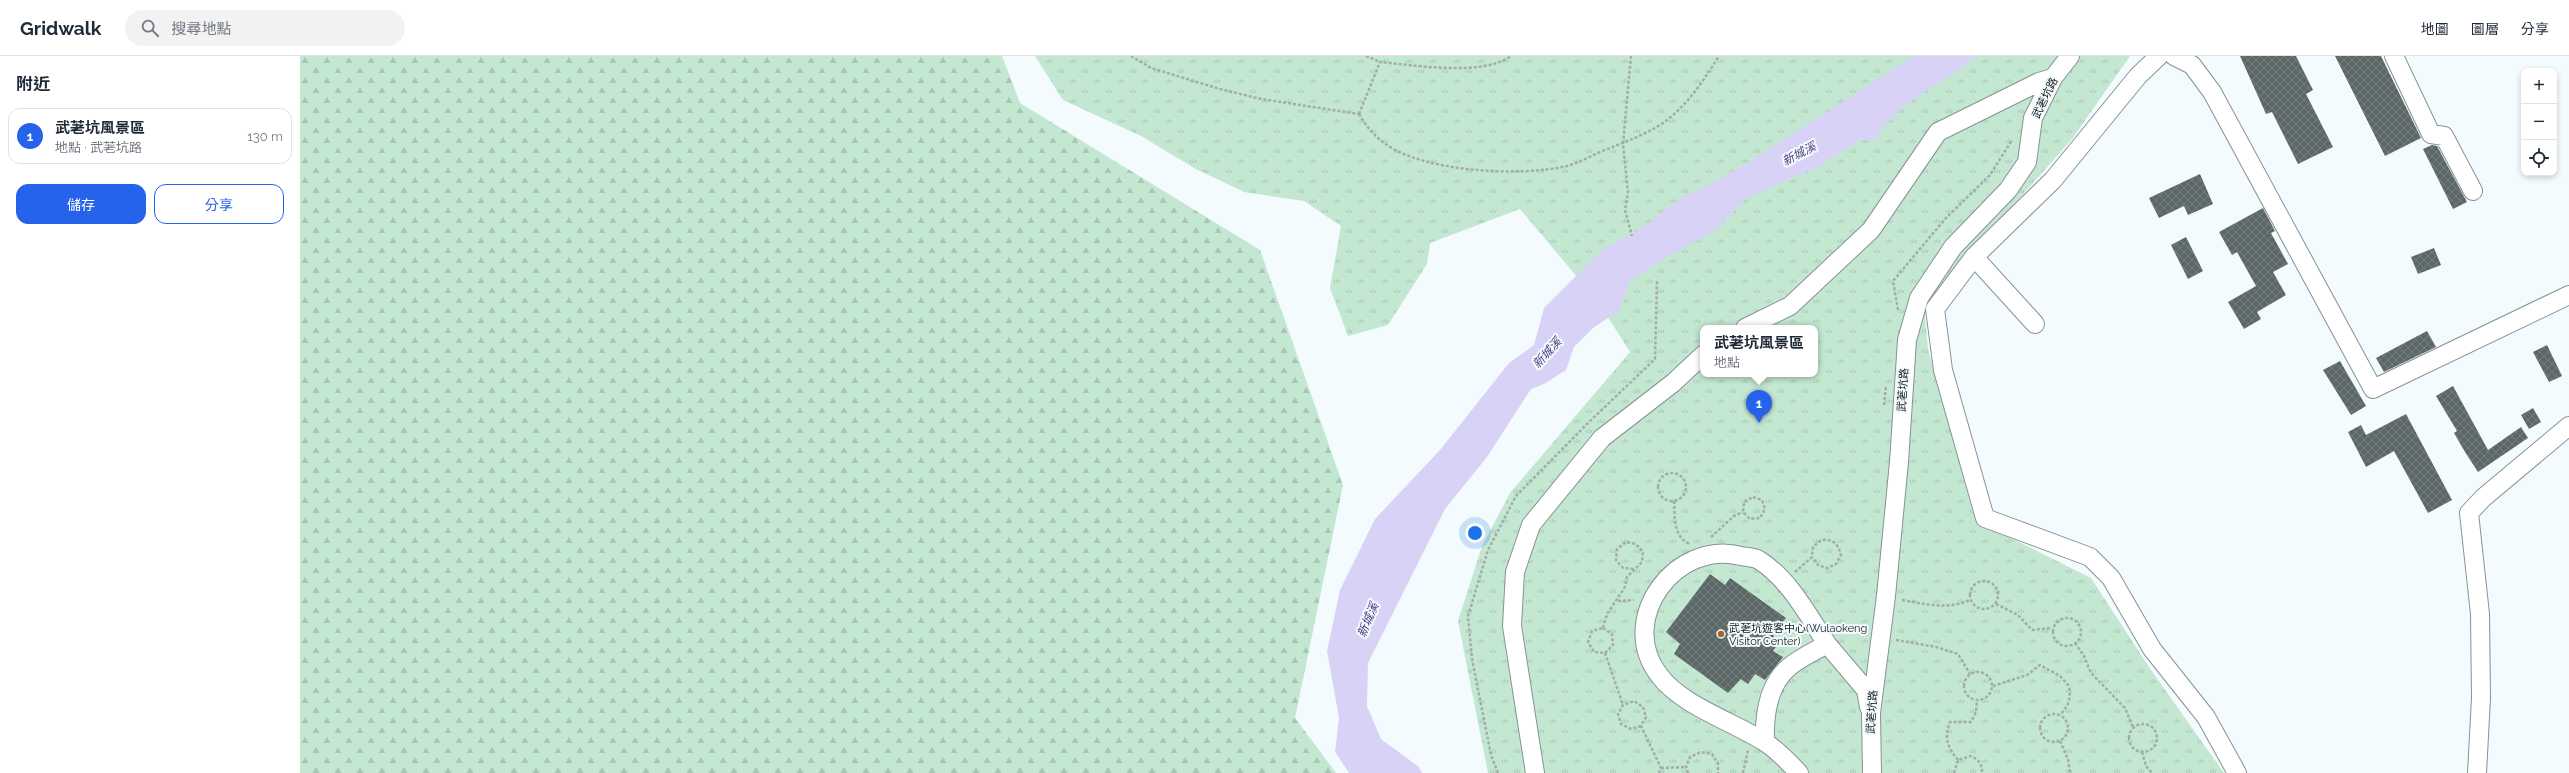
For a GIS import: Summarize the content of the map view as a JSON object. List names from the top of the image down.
{
  "streets": {
    "street": ["武荖坑路"]
  },
  "water": ["新城溪"],
  "places": ["武荖坑遊客中心(Wulaokeng Visitor Center)"],
  "page": {
    "header": "Gridwalk",
    "search": "搜尋地點",
    "nav": ["地圖", "圖層", "分享"],
    "heading": "附近",
    "map_buttons": ["+", "−"],
    "list": [
      {
        "mark": "1",
        "name": "武荖坑風景區",
        "note": "地點 · 武荖坑路",
        "value": "130 m"
      }
    ],
    "buttons": ["儲存", "分享"],
    "popup": ["武荖坑風景區", "地點"],
    "pins": "1"
  }
}
